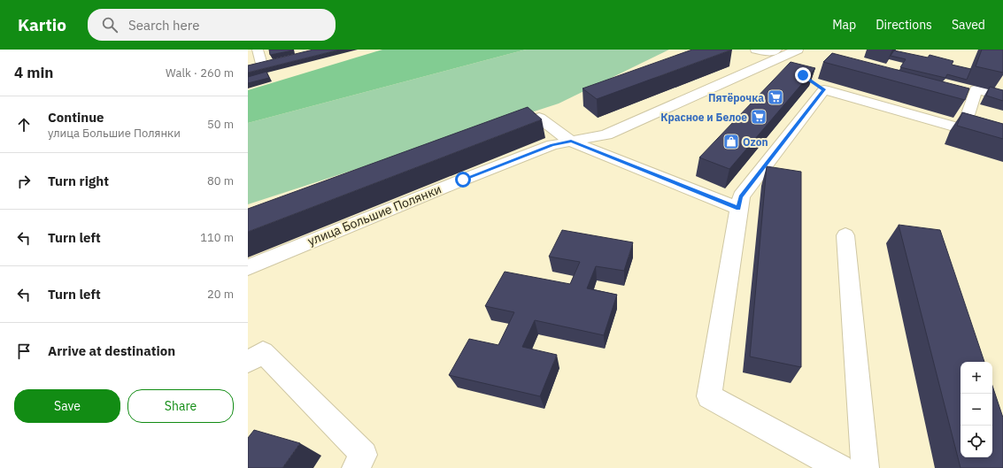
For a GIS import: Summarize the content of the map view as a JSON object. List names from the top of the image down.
{
  "streets": {
    "street": ["улица Большие Полянки"]
  },
  "places": {
    "supermarket": ["Пятёрочка", "Красное и Белое"],
    "shop": ["Ozon"]
  },
  "page": {
    "header": "Kartio",
    "search": "Search here",
    "nav": ["Map", "Directions", "Saved"],
    "heading": ["4 min", "Walk · 260 m"],
    "list": [
      ["Continue", "улица Большие Полянки", "50 m"],
      ["Turn right", "80 m"],
      ["Turn left", "110 m"],
      ["Turn left", "20 m"],
      "Arrive at destination"
    ],
    "map_buttons": ["+", "−"],
    "buttons": ["Save", "Share"]
  }
}
